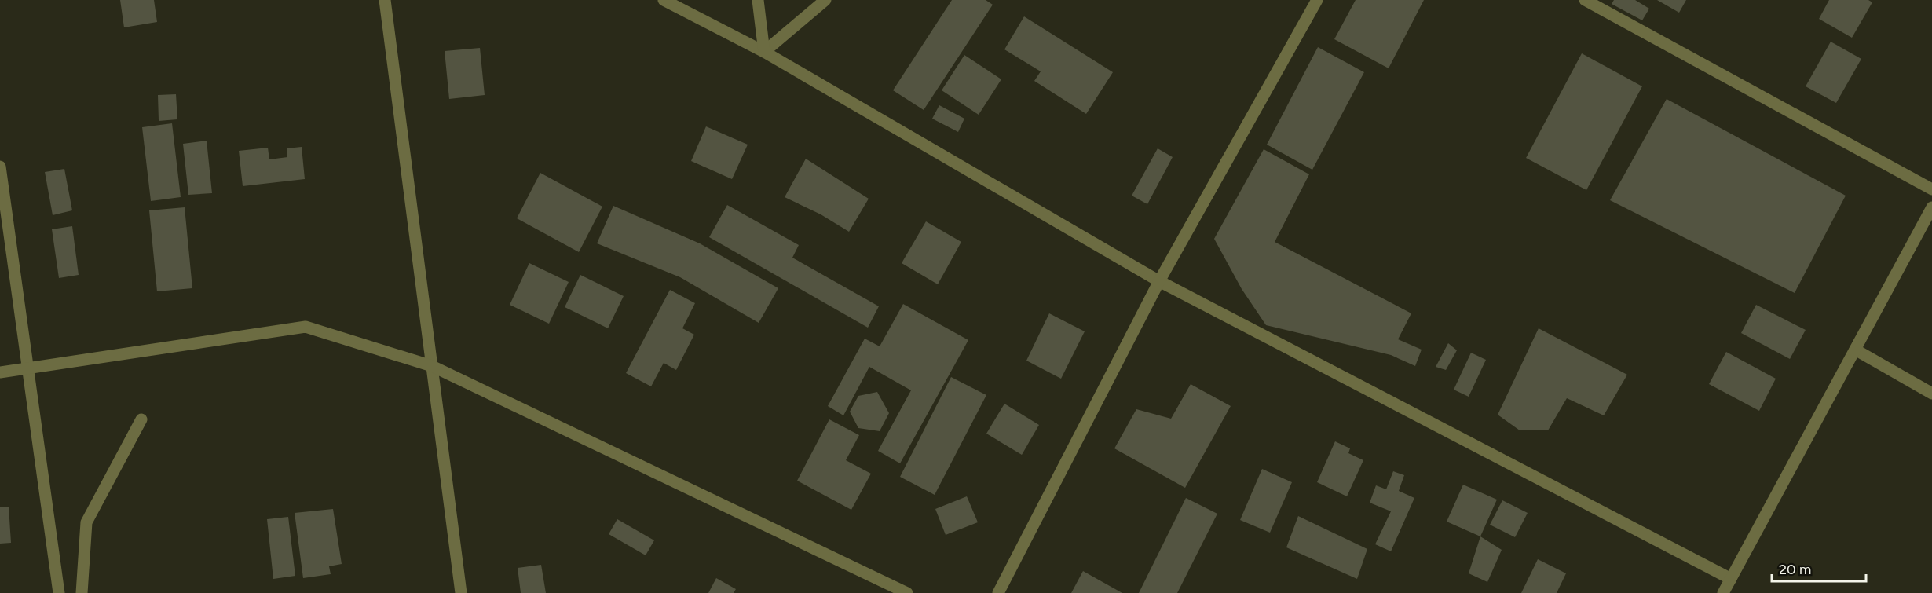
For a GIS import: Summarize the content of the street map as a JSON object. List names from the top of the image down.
{
  "scale_bar": "20 m"
}
